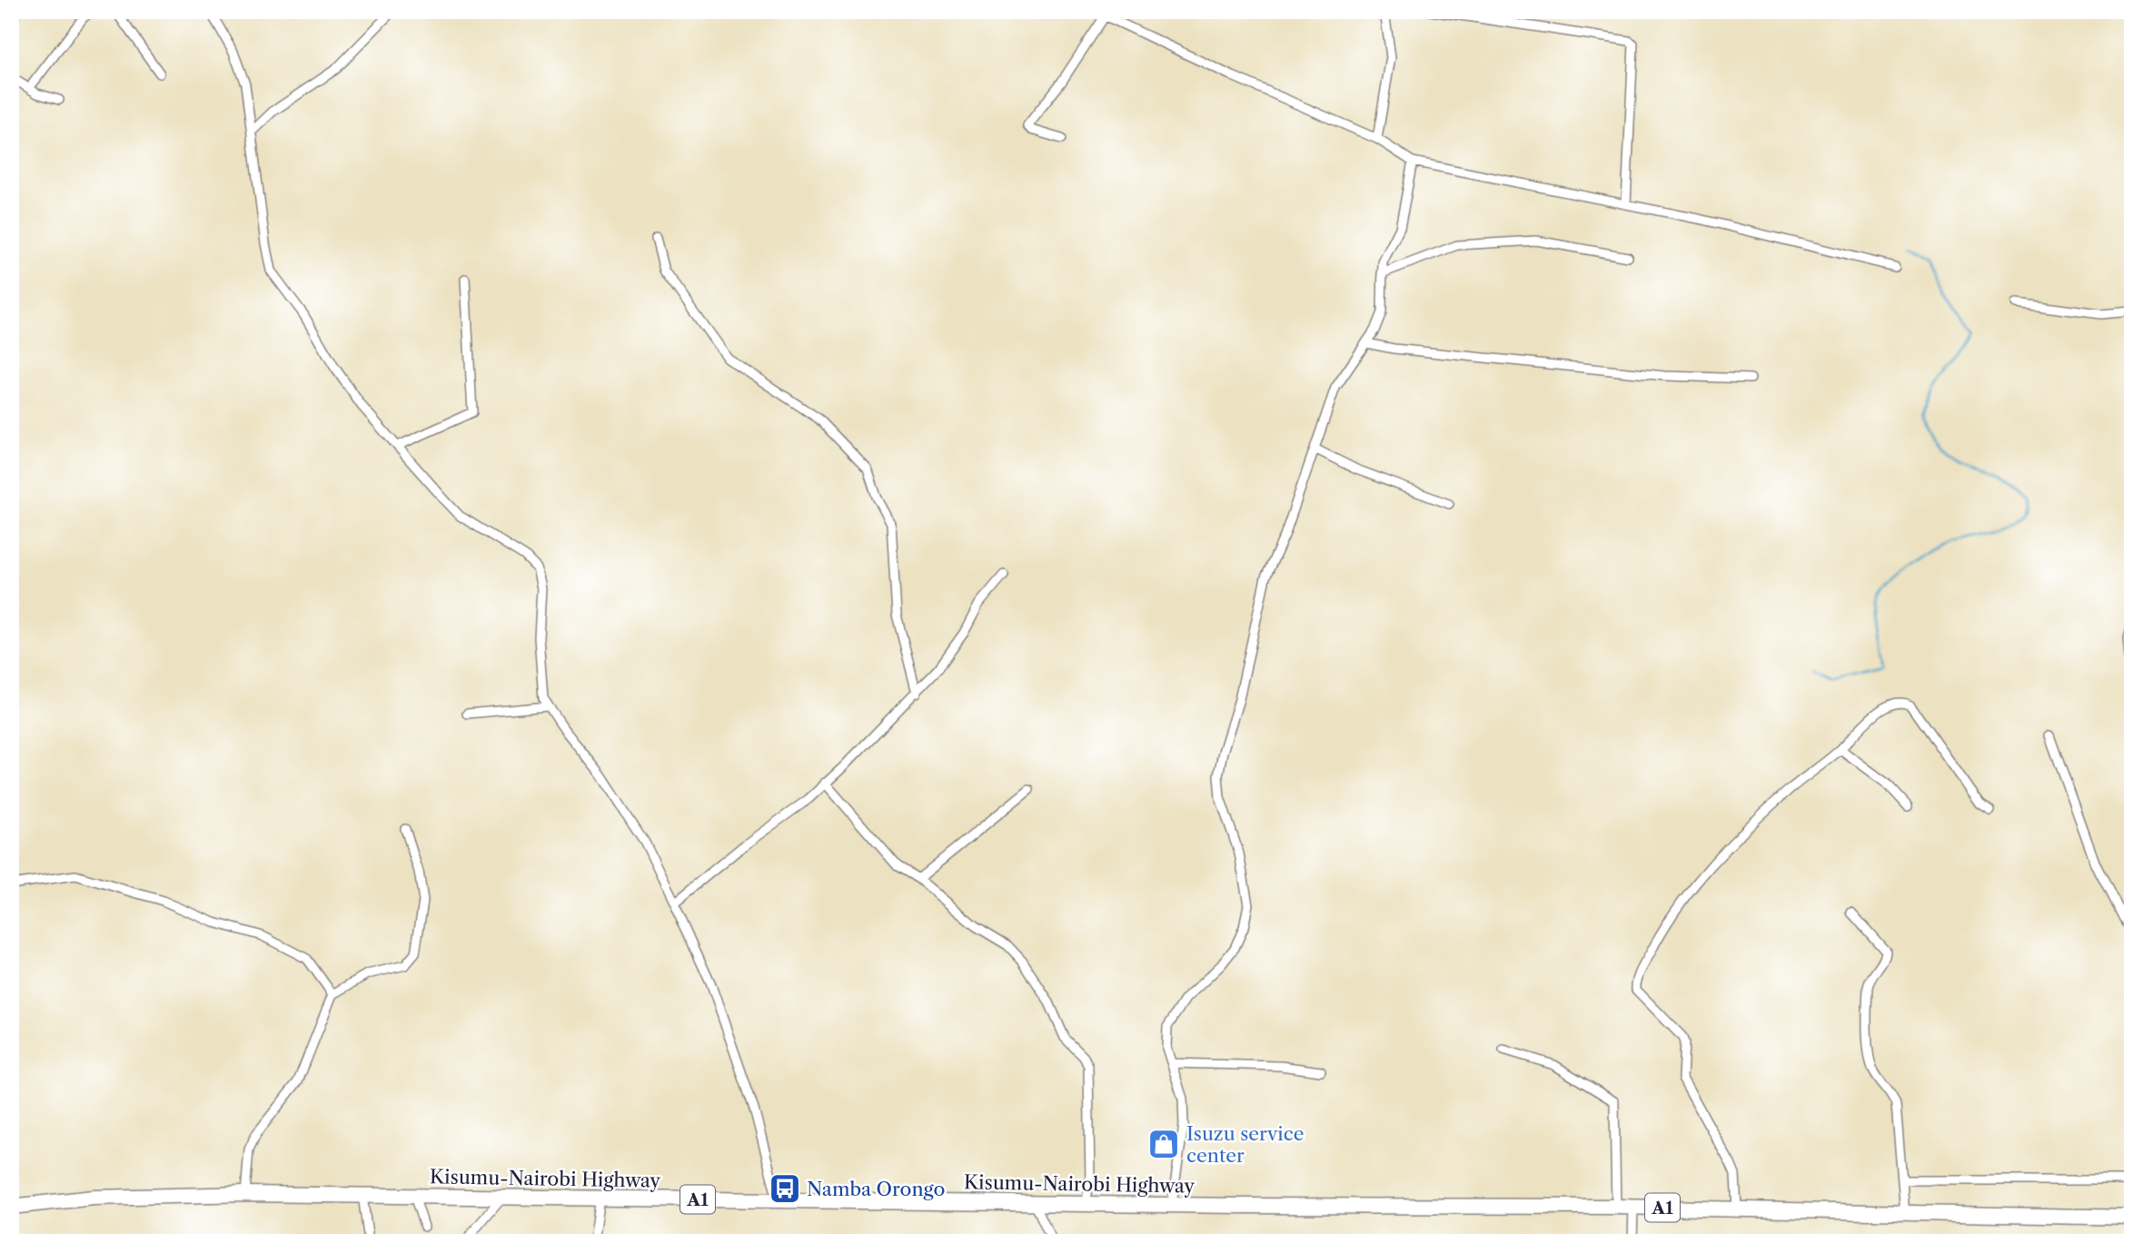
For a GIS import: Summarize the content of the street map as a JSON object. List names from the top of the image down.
{
  "streets": {
    "highway": ["Kisumu-Nairobi Highway", "A1"]
  },
  "crossings": [
    ["Kisumu-Nairobi Highway", "A1"]
  ],
  "places": {
    "shop": ["Isuzu service center"],
    "bus stop": ["Namba Orongo"]
  }
}
